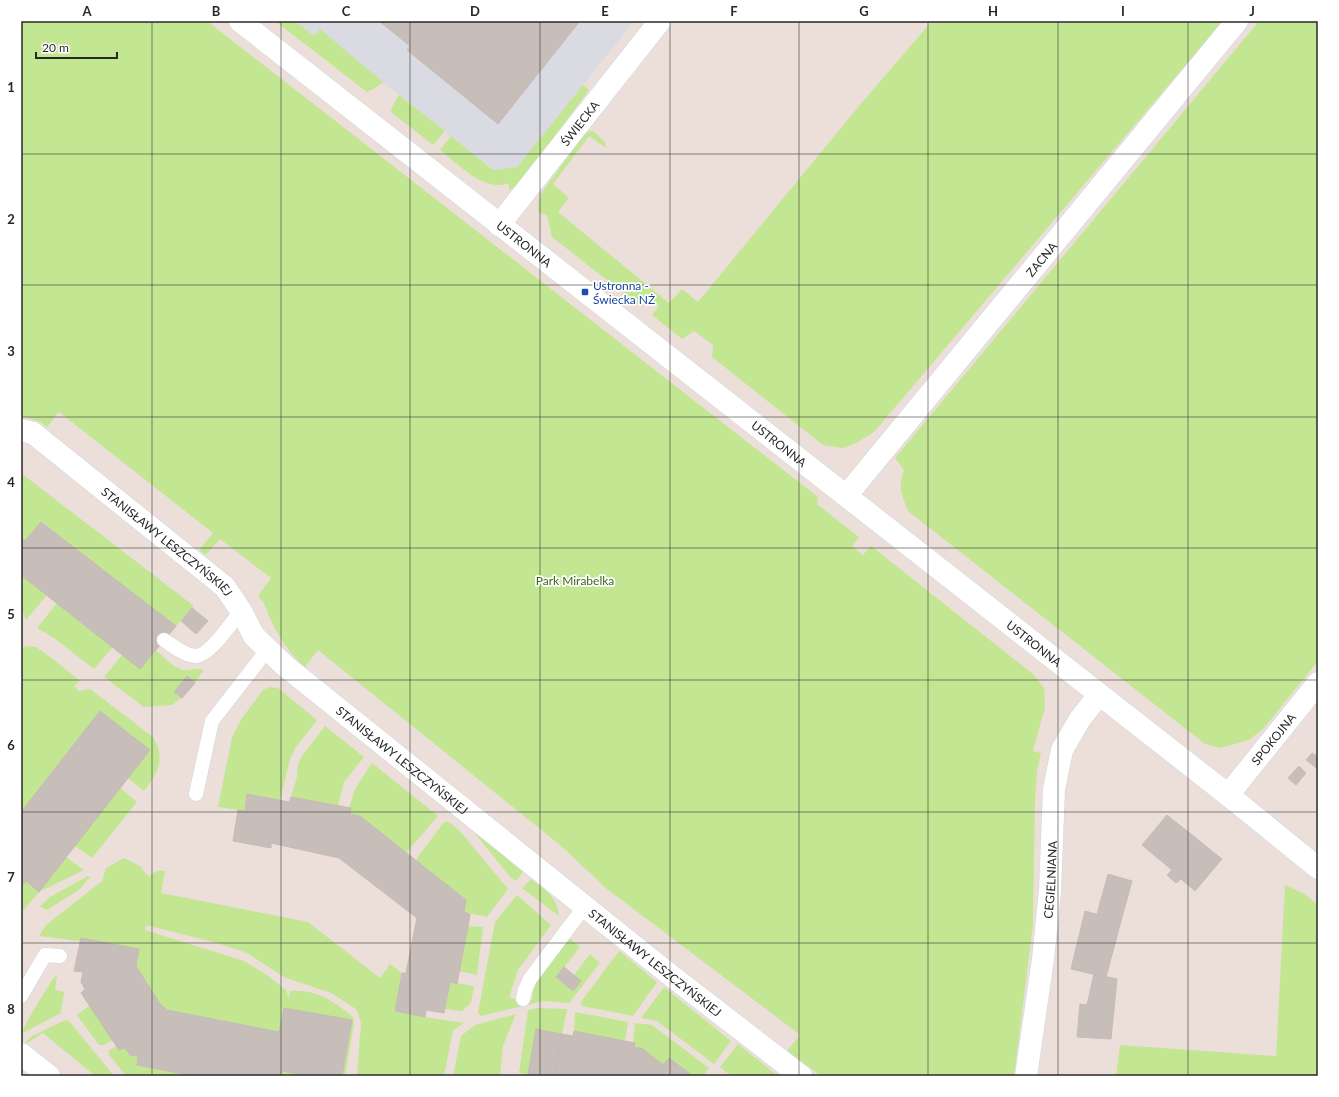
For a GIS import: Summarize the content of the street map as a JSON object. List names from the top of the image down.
{
  "streets": {
    "street": [
      "ŚWIECKA",
      "USTRONNA",
      "ZACNA",
      "STANISŁAWY LESZCZYŃSKIEJ",
      "SPOKOJNA",
      "CEGIELNIANA"
    ]
  },
  "crossings": [
    ["ŚWIECKA", "USTRONNA"],
    ["USTRONNA", "ZACNA"],
    ["USTRONNA", "SPOKOJNA"],
    ["USTRONNA", "CEGIELNIANA"]
  ],
  "parks": ["Park Mirabelka"],
  "places": {
    "transit": ["Ustronna - Świecka NŻ"]
  },
  "scale_bar": "20 m",
  "grid": {
    "columns": [
      "A",
      "B",
      "C",
      "D",
      "E",
      "F",
      "G",
      "H",
      "I",
      "J"
    ],
    "rows": [
      "1",
      "2",
      "3",
      "4",
      "5",
      "6",
      "7",
      "8"
    ]
  }
}
